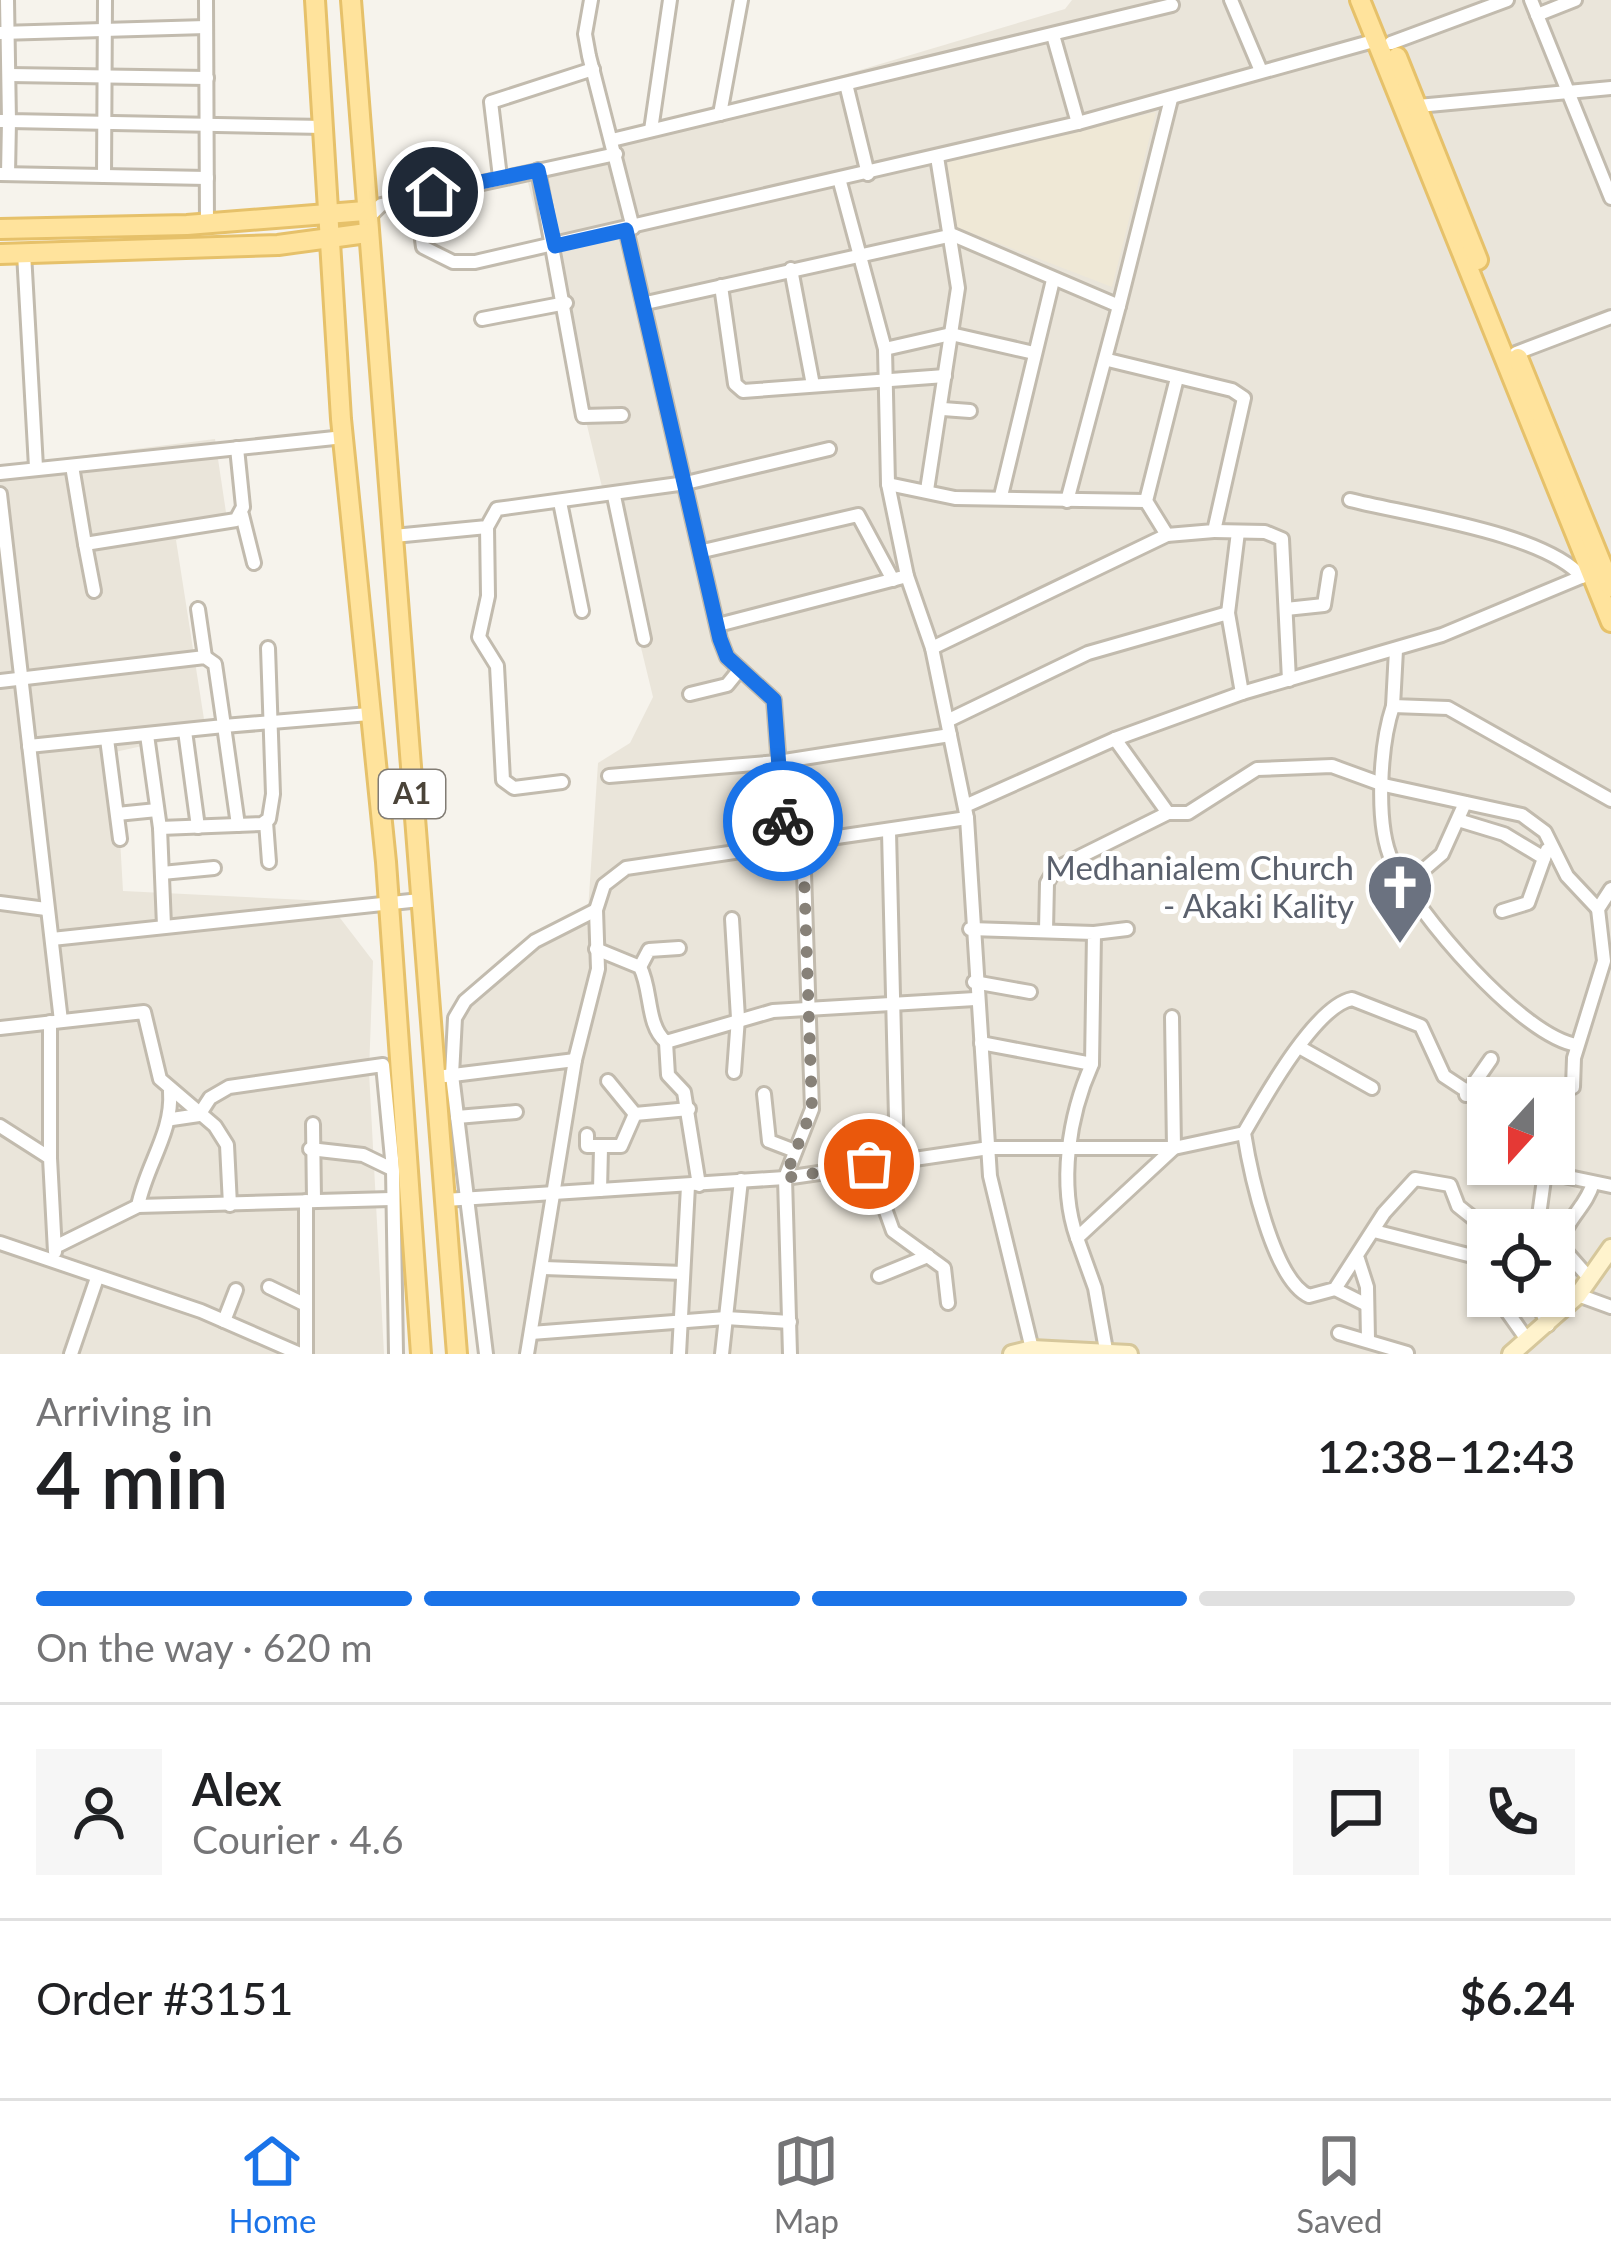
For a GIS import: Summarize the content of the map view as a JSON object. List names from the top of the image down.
{
  "streets": {
    "main road": ["A1"]
  },
  "places": {
    "church": ["Medhanialem Church - Akaki Kality"]
  },
  "north": "bottom",
  "page": {
    "heading": ["4 min", "Arriving in", "12:38–12:43"],
    "panel": [
      "Alex",
      "Courier · 4.6",
      "Order #3151",
      "$6.24"
    ],
    "bar": "On the way · 620 m",
    "tabs": ["Home", "Map", "Saved"]
  }
}
